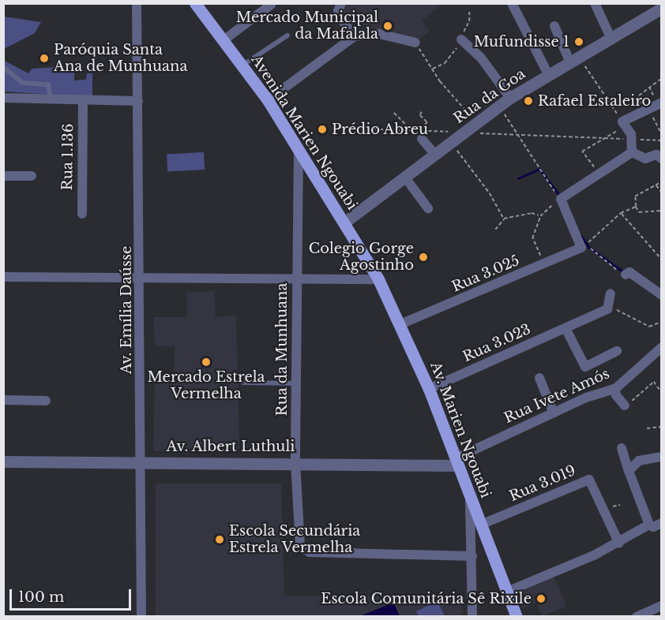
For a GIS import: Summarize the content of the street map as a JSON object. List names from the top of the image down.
{
  "streets": {
    "main road": ["Avenida Marien Ngouabi", "Av. Marien Ngouabi"],
    "street": [
      "Rua da Goa",
      "Rua 1.136",
      "Rua 3.025",
      "Av. Emília Daússe",
      "Rua 3.023",
      "Rua da Munhuana",
      "Rua Ivete Amós",
      "Av. Albert Luthuli",
      "Rua 3.019"
    ]
  },
  "crossings": [
    ["Rua da Goa", "Avenida Marien Ngouabi"],
    ["Avenida Marien Ngouabi", "Rua da Munhuana"],
    ["Avenida Marien Ngouabi", "Av. Marien Ngouabi"],
    ["Rua 3.025", "Av. Marien Ngouabi"],
    ["Av. Emília Daússe", "Av. Albert Luthuli"],
    ["Rua 3.023", "Av. Marien Ngouabi"],
    ["Rua da Munhuana", "Av. Albert Luthuli"],
    ["Rua Ivete Amós", "Av. Marien Ngouabi"],
    ["Rua Ivete Amós", "Av. Albert Luthuli"],
    ["Av. Marien Ngouabi", "Av. Albert Luthuli"],
    ["Av. Marien Ngouabi", "Rua 3.019"]
  ],
  "places": [
    "Mercado Municipal da Mafalala",
    "Mufundisse 1",
    "Paróquia Santa Ana de Munhuana",
    "Rafael Estaleiro",
    "Prédio Abreu",
    "Colegio Gorge Agostinho",
    "Mercado Estrela Vermelha",
    "Escola Secundária Estrela Vermelha",
    "Escola Comunitária Sê Rixile"
  ],
  "scale_bar": "100 m"
}
